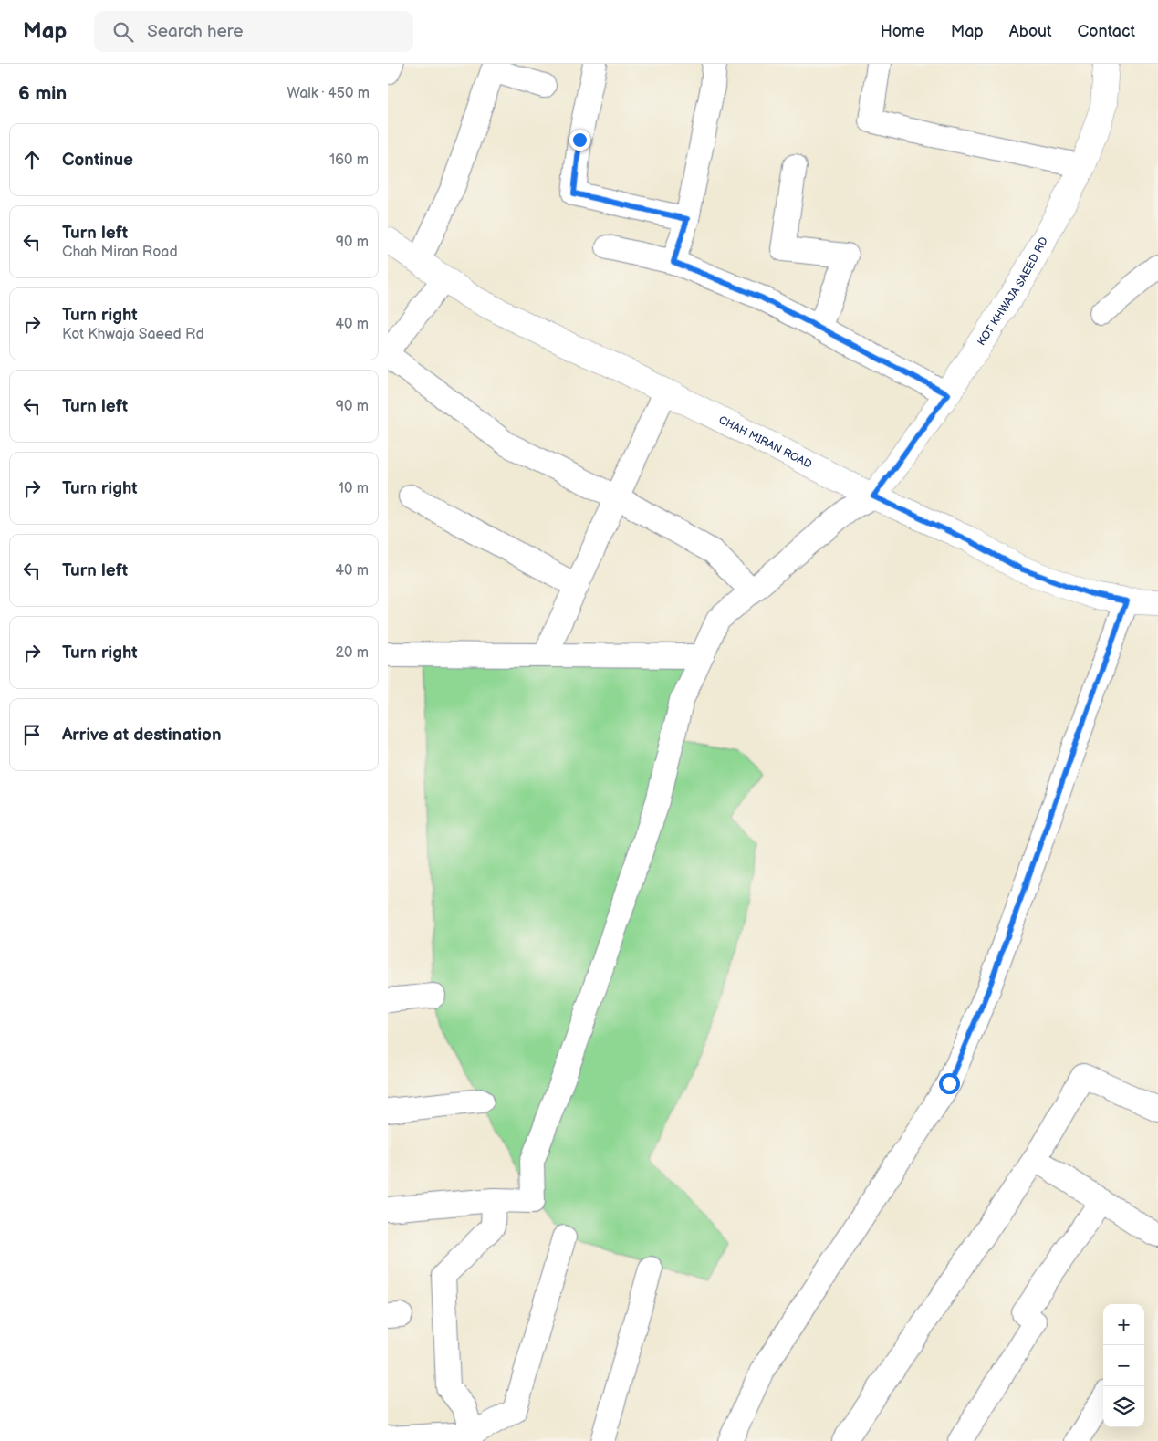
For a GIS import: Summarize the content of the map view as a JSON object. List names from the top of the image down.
{
  "streets": {
    "main road": ["KOT KHWAJA SAEED RD", "CHAH MIRAN ROAD"]
  },
  "crossings": [
    ["KOT KHWAJA SAEED RD", "CHAH MIRAN ROAD"]
  ],
  "page": {
    "header": "Map",
    "search": "Search here",
    "nav": [
      "Home",
      "Map",
      "About",
      "Contact"
    ],
    "heading": ["6 min", "Walk · 450 m"],
    "list": [
      ["Continue", "160 m"],
      ["Turn left", "Chah Miran Road", "90 m"],
      ["Turn right", "Kot Khwaja Saeed Rd", "40 m"],
      ["Turn left", "90 m"],
      ["Turn right", "10 m"],
      ["Turn left", "40 m"],
      ["Turn right", "20 m"],
      "Arrive at destination"
    ],
    "map_buttons": ["+", "−"]
  }
}
